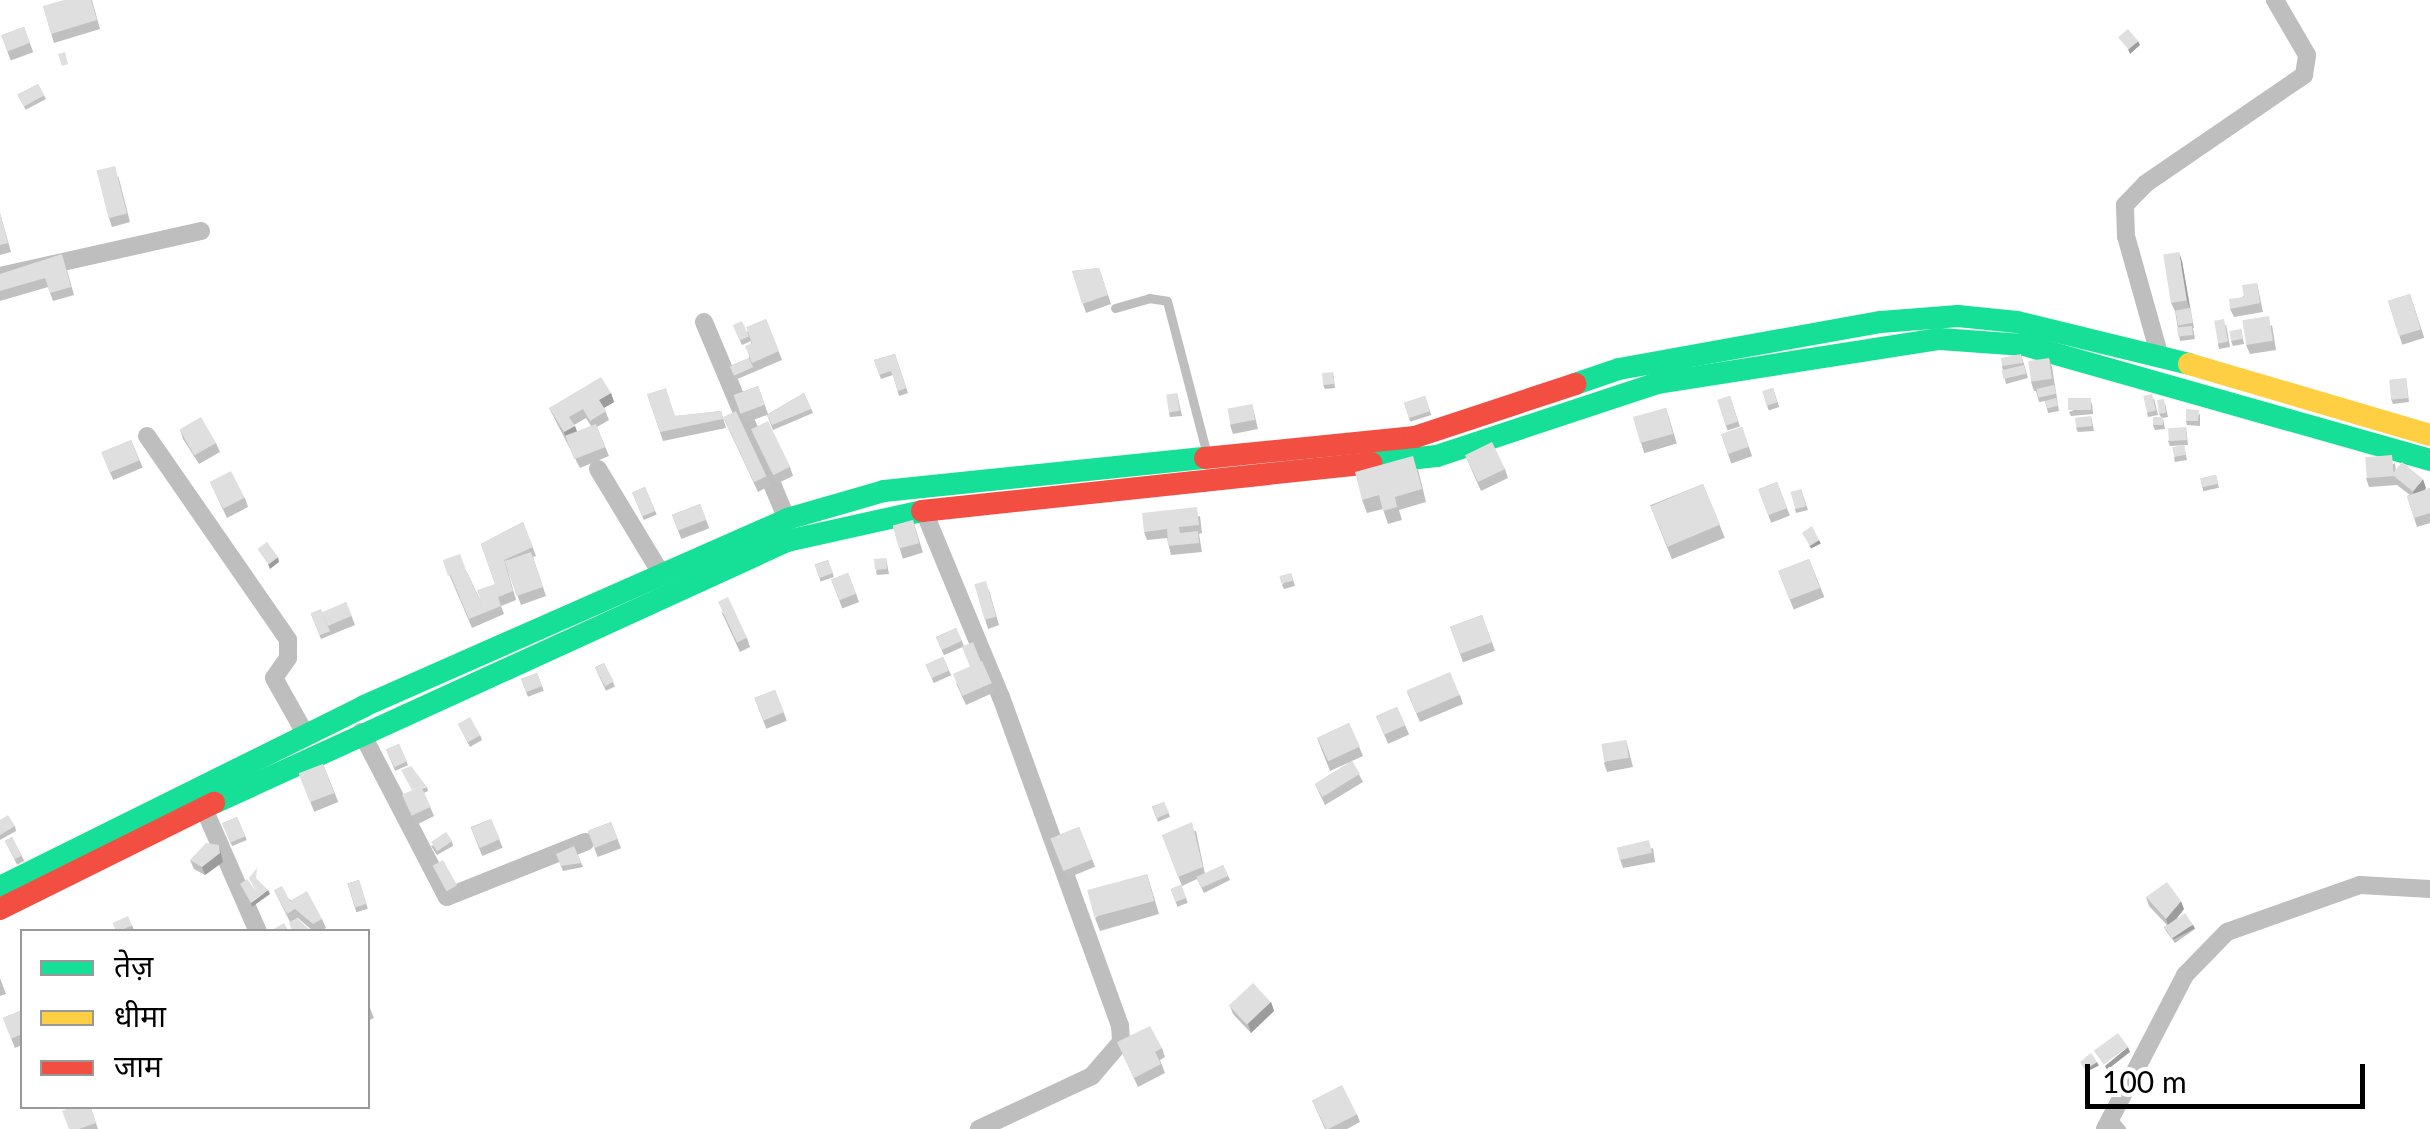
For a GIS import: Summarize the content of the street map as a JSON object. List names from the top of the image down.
{
  "legend": ["तेज़", "धीमा", "जाम"],
  "scale_bar": "100 m"
}
